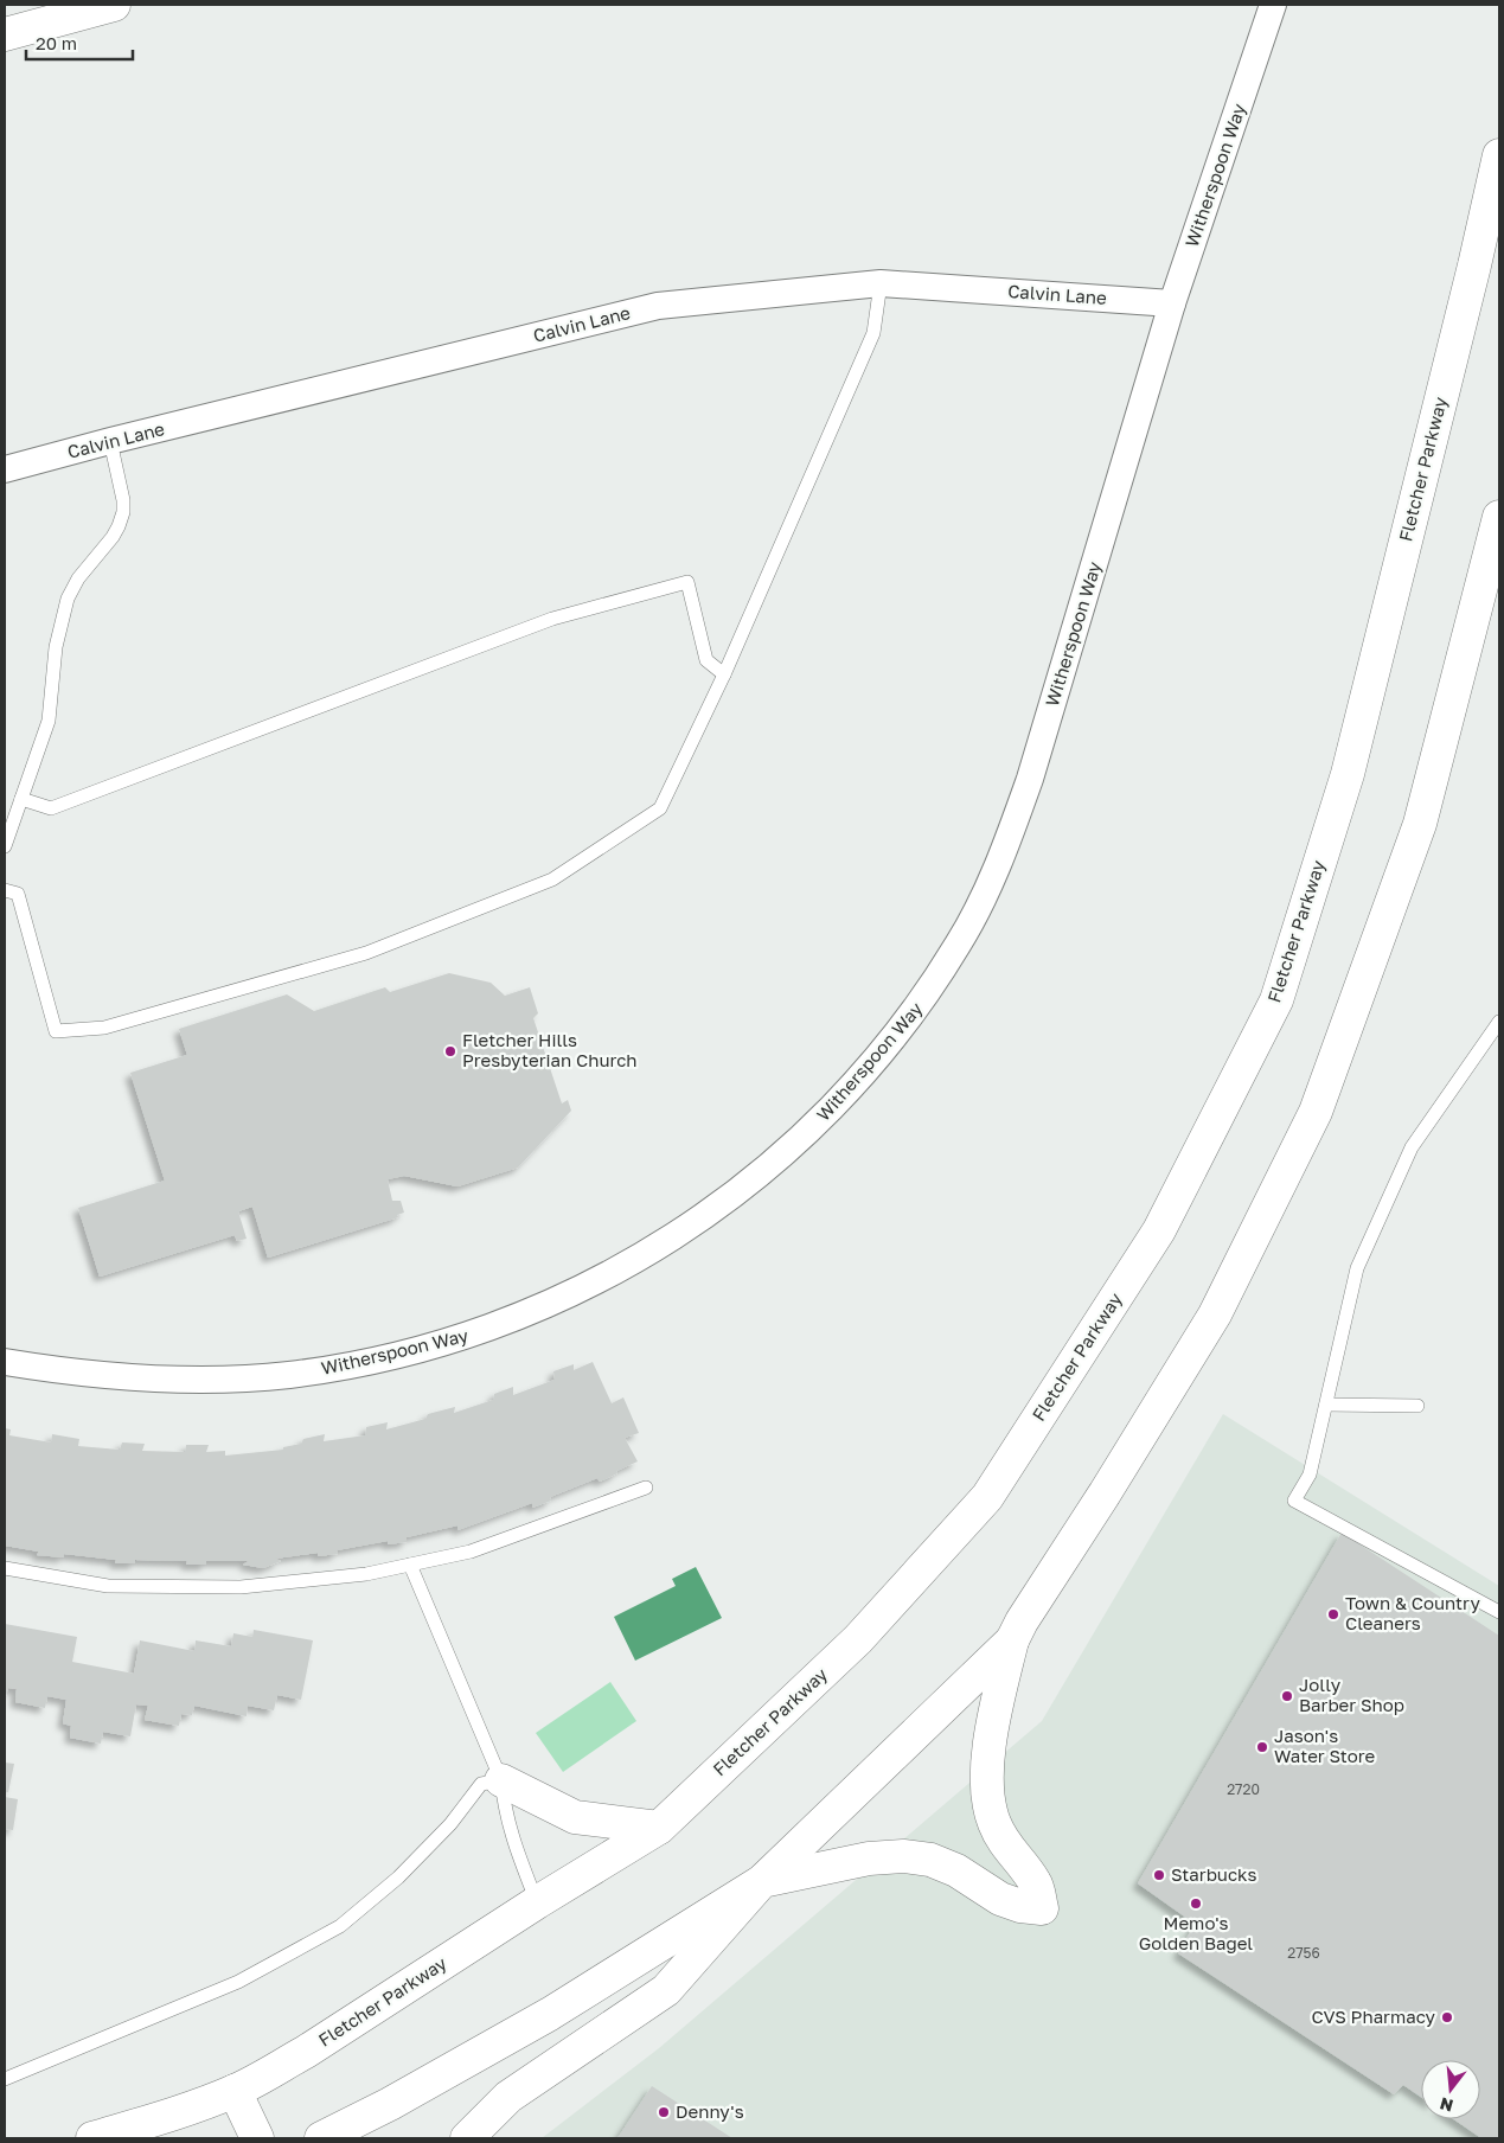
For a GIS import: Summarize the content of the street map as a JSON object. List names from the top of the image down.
{
  "streets": {
    "main road": ["Fletcher Parkway"],
    "street": ["Witherspoon Way", "Calvin Lane"]
  },
  "crossings": [
    ["Witherspoon Way", "Calvin Lane"]
  ],
  "places": [
    "Fletcher Hills Presbyterian Church",
    "Town & Country Cleaners",
    "Jolly Barber Shop",
    "Jason's Water Store",
    "Starbucks",
    "Memo's Golden Bagel",
    "CVS Pharmacy",
    "Denny's"
  ],
  "house_numbers": ["2720", "2756"],
  "scale_bar": "20 m",
  "north": "bottom"
}
